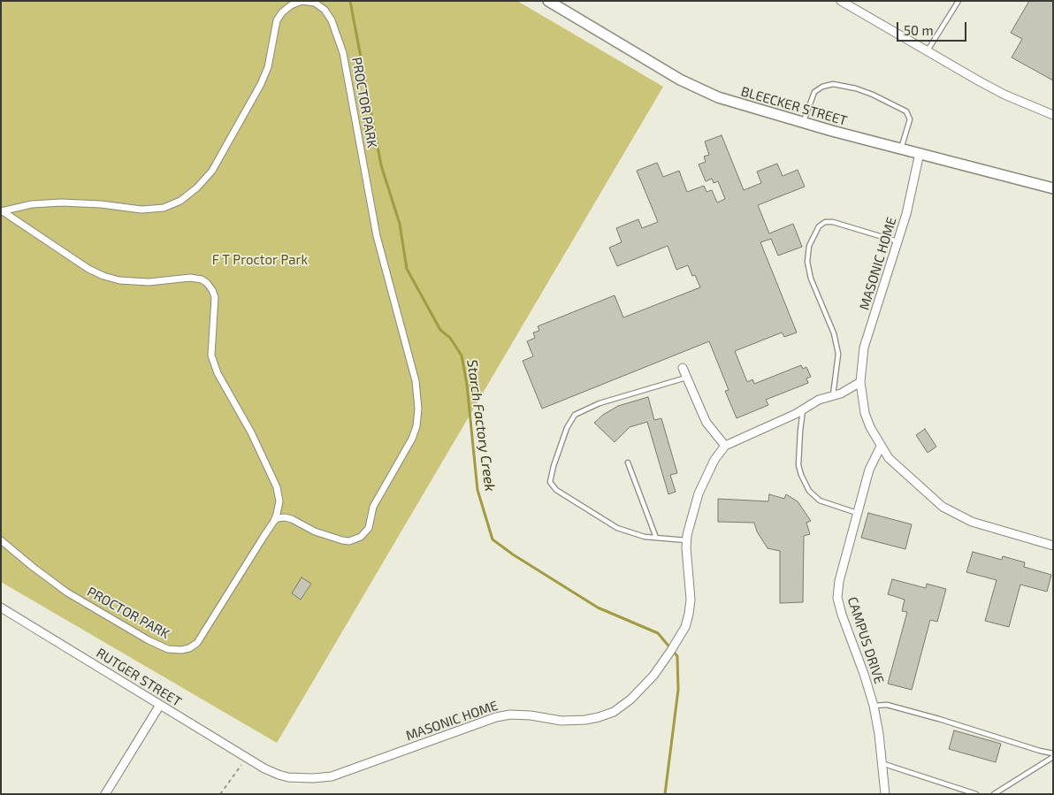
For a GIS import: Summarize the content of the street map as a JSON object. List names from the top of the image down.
{
  "streets": {
    "street": [
      "PROCTOR PARK",
      "BLEECKER STREET",
      "MASONIC HOME",
      "CAMPUS DRIVE",
      "RUTGER STREET"
    ]
  },
  "crossings": [
    ["BLEECKER STREET", "MASONIC HOME"],
    ["MASONIC HOME", "CAMPUS DRIVE"],
    ["MASONIC HOME", "RUTGER STREET"]
  ],
  "water": ["Starch Factory Creek"],
  "parks": ["F T Proctor Park"],
  "scale_bar": "50 m"
}
